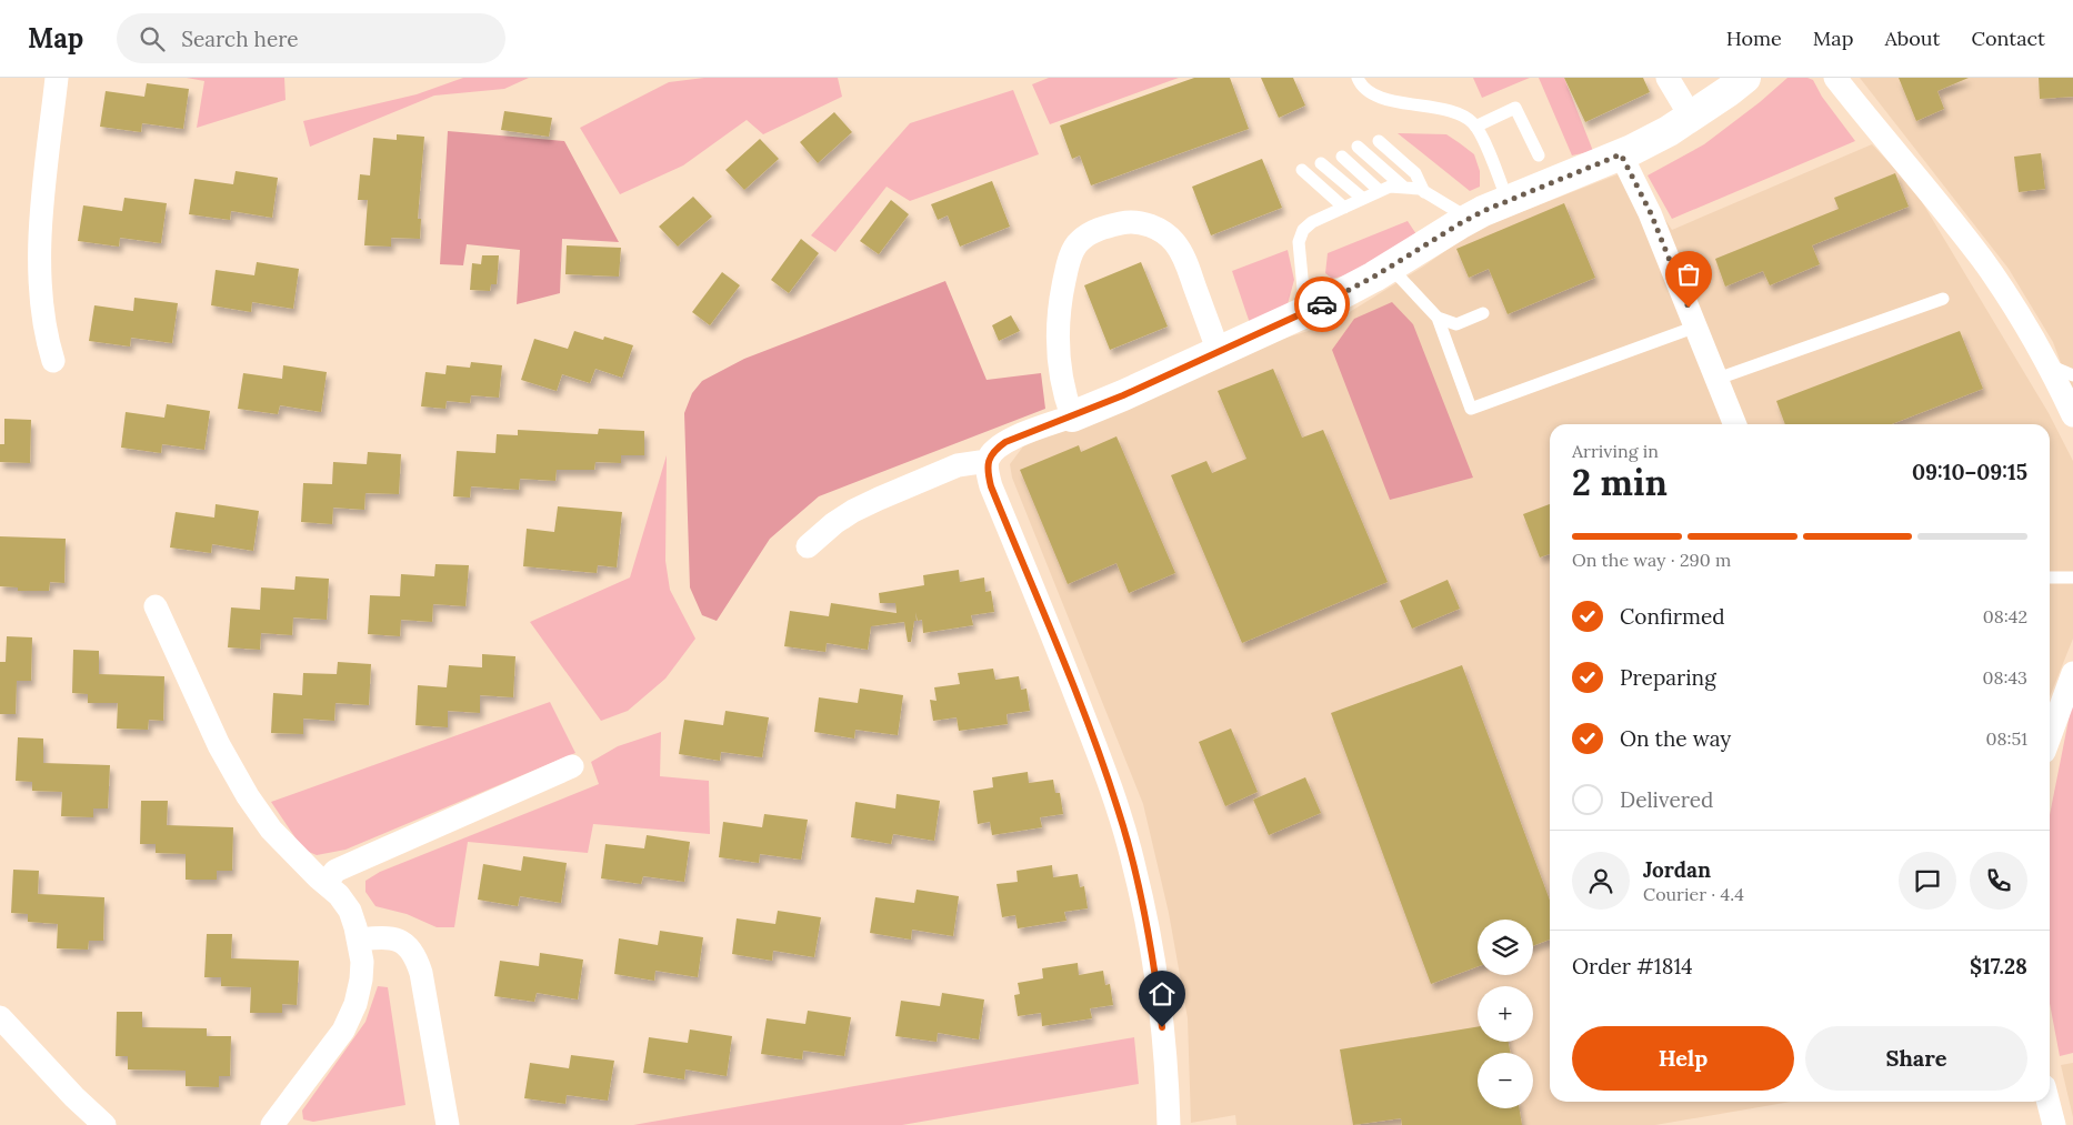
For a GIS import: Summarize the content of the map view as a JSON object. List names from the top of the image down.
{
  "page": {
    "header": "Map",
    "search": "Search here",
    "nav": [
      "Home",
      "Map",
      "About",
      "Contact"
    ],
    "heading": ["2 min", "Arriving in", "09:10–09:15"],
    "panel": [
      "Jordan",
      "Courier · 4.4",
      "Order #1814",
      "$17.28"
    ],
    "bar": "On the way · 290 m",
    "list": [
      ["Confirmed", "08:42"],
      ["Preparing", "08:43"],
      ["On the way", "08:51"],
      "Delivered"
    ],
    "map_buttons": ["+", "−"],
    "buttons": ["Help", "Share"]
  }
}
